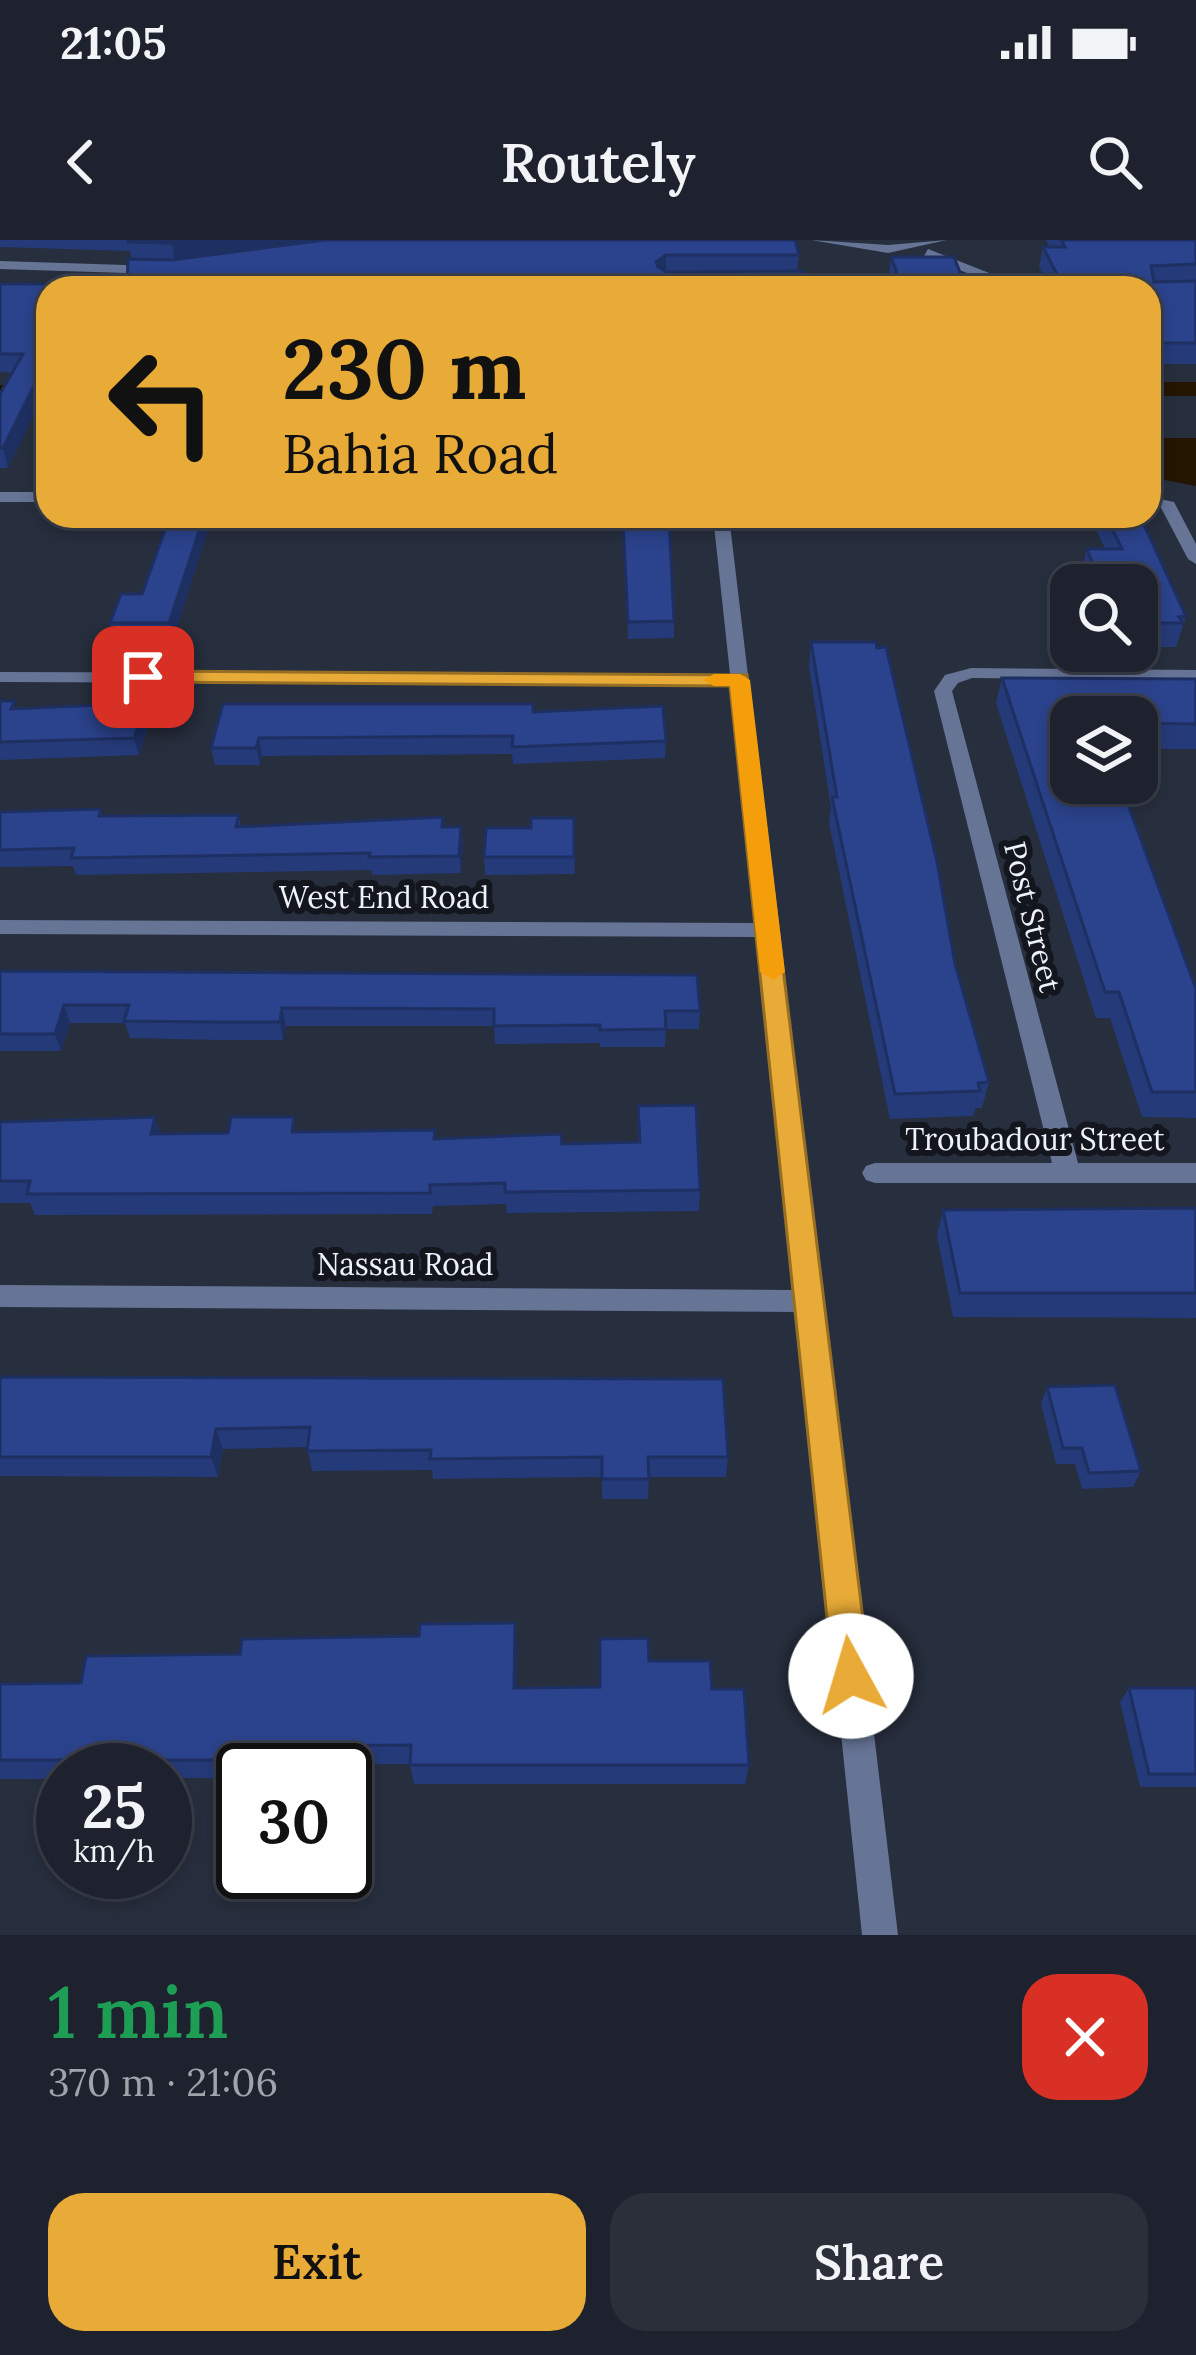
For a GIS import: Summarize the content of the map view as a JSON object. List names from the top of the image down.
{
  "streets": {
    "street": [
      "West End Road",
      "Post Street",
      "Troubadour Street",
      "Nassau Road"
    ]
  },
  "crossings": [
    ["Post Street", "Troubadour Street"]
  ],
  "page": {
    "status": "21:05",
    "header": "Routely",
    "turn": ["230 m", "Bahia Road"],
    "speed": "25 km/h",
    "limit": "30",
    "heading": ["1 min", "370 m · 21:06"],
    "buttons": ["Exit", "Share"]
  }
}
